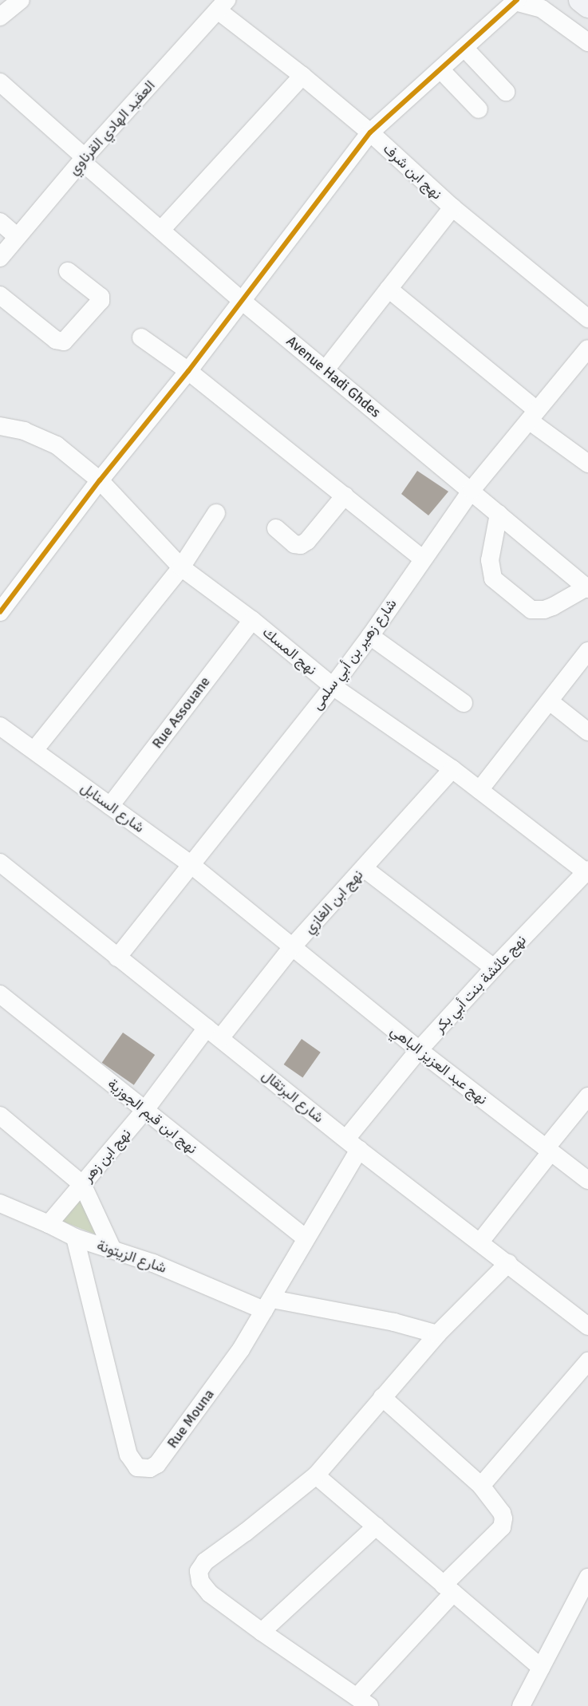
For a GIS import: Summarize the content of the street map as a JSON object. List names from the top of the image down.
{
  "streets": {
    "street": [
      "العقيد الهادي القرناوي",
      "نهج ابن شرف",
      "Avenue Hadi Ghdes",
      "نهج المسك",
      "شارع زهير بن أبي سلمى",
      "Rue Assouane",
      "شارع السنابل",
      "نهج ابن الغازي",
      "نهج عائشة بنت أبي بكر",
      "نهج عبد العزيز الباهي",
      "شارع البرتقال",
      "نهج ابن قيم الجوزية",
      "نهج ابن زهر",
      "شارع الزيتونة",
      "Rue Mouna"
    ]
  },
  "crossings": [
    ["العقيد الهادي القرناوي", "نهج ابن شرف"],
    ["العقيد الهادي القرناوي", "Avenue Hadi Ghdes"],
    ["Avenue Hadi Ghdes", "شارع زهير بن أبي سلمى"],
    ["نهج المسك", "شارع زهير بن أبي سلمى"],
    ["نهج المسك", "Rue Assouane"],
    ["نهج المسك", "نهج ابن الغازي"],
    ["نهج المسك", "نهج عائشة بنت أبي بكر"],
    ["شارع زهير بن أبي سلمى", "شارع السنابل"],
    ["شارع زهير بن أبي سلمى", "شارع البرتقال"],
    ["Rue Assouane", "شارع السنابل"],
    ["شارع السنابل", "نهج ابن الغازي"],
    ["شارع السنابل", "نهج عبد العزيز الباهي"],
    ["نهج ابن الغازي", "نهج عبد العزيز الباهي"],
    ["نهج ابن الغازي", "شارع البرتقال"],
    ["نهج ابن الغازي", "نهج ابن زهر"],
    ["نهج عائشة بنت أبي بكر", "نهج عبد العزيز الباهي"],
    ["نهج عائشة بنت أبي بكر", "شارع البرتقال"],
    ["نهج عائشة بنت أبي بكر", "Rue Mouna"],
    ["شارع البرتقال", "نهج ابن زهر"],
    ["شارع البرتقال", "Rue Mouna"],
    ["نهج ابن قيم الجوزية", "نهج ابن زهر"],
    ["نهج ابن قيم الجوزية", "Rue Mouna"],
    ["نهج ابن زهر", "شارع الزيتونة"],
    ["شارع الزيتونة", "Rue Mouna"]
  ]
}
